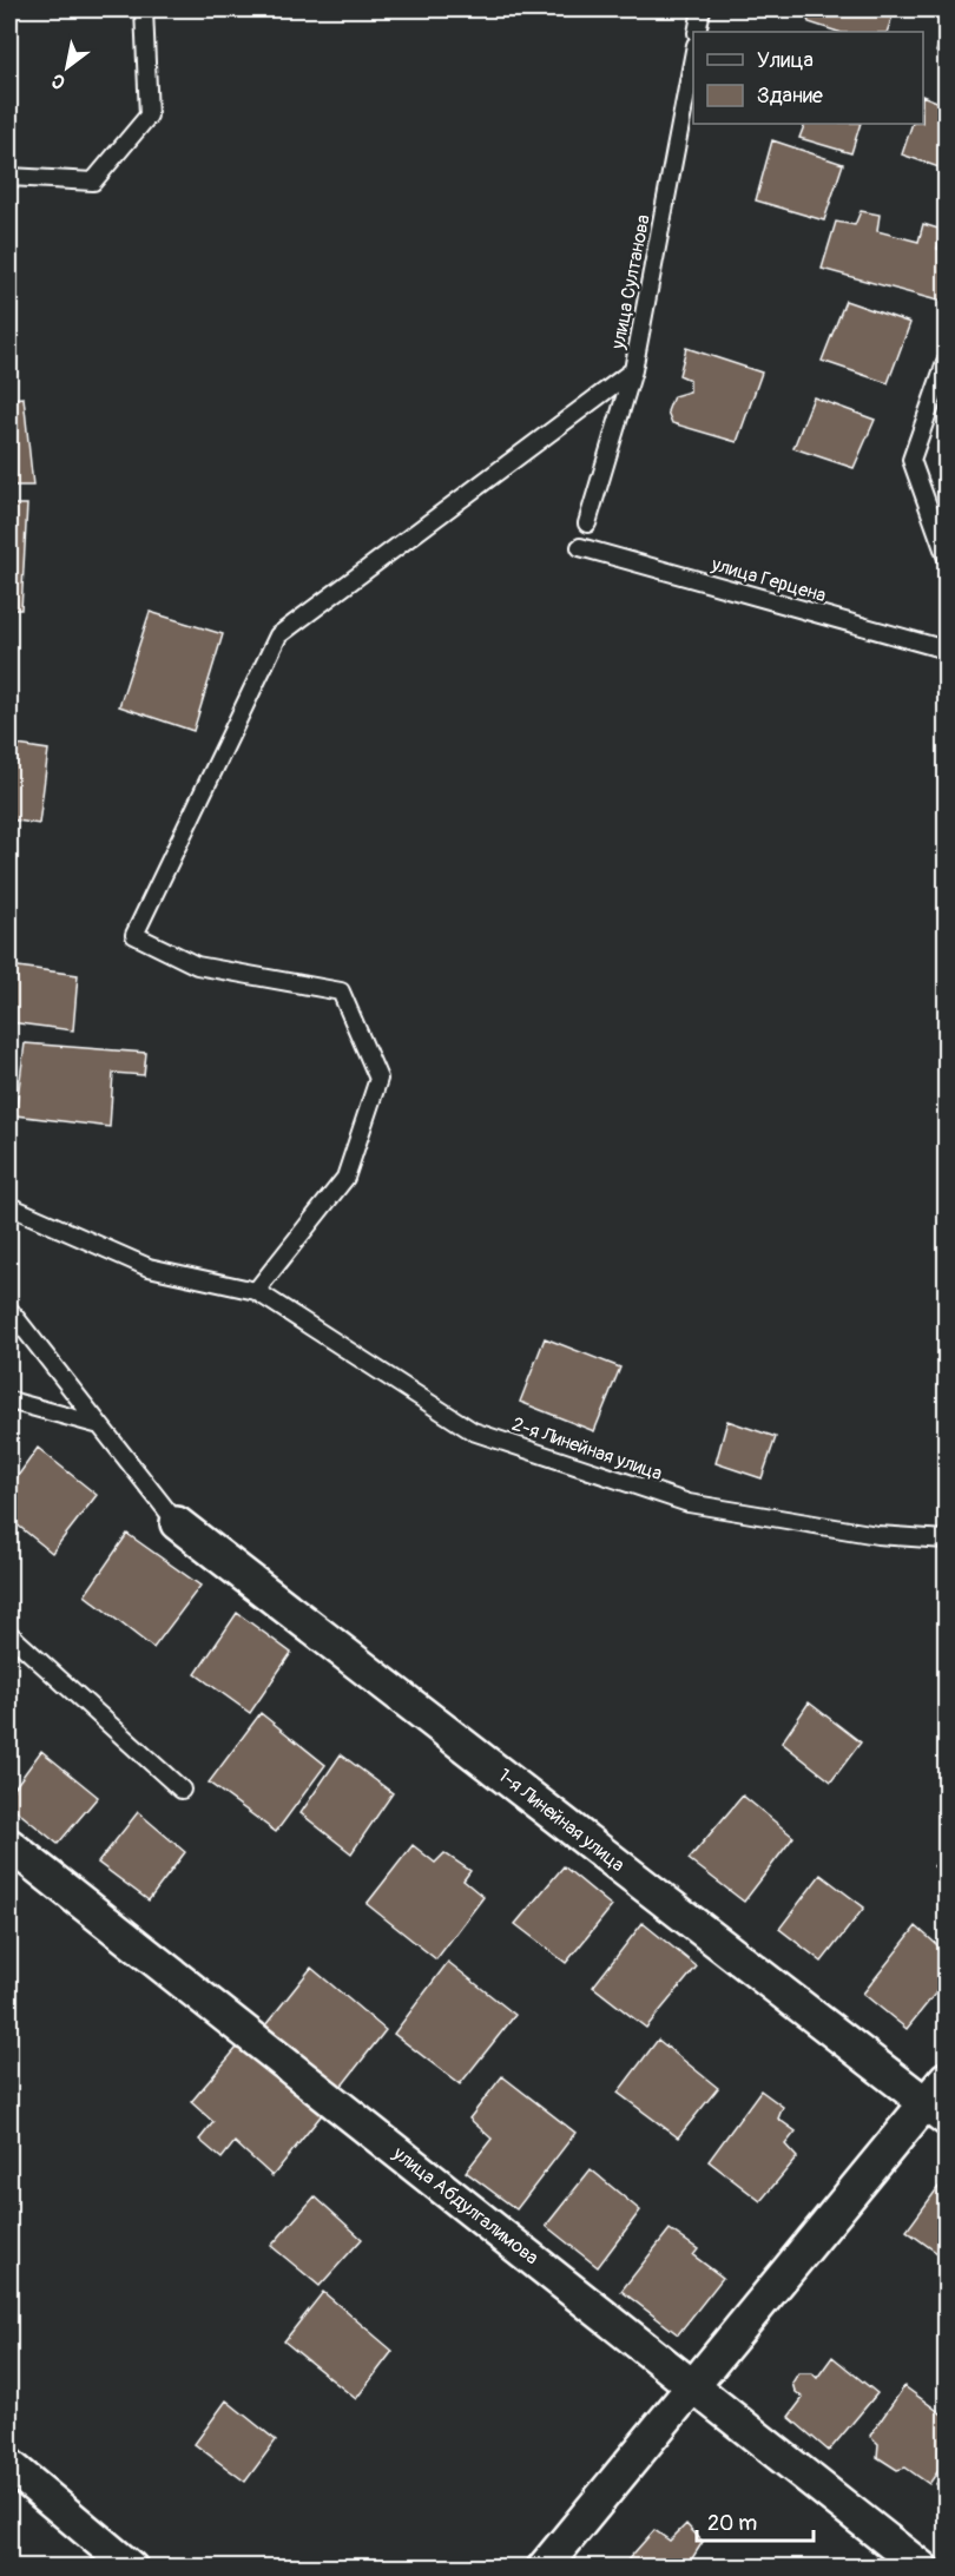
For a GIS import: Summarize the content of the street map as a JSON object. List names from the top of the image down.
{
  "streets": {
    "street": ["1-я Линейная улица", "улица Абдулгалимова"],
    "lane": ["улица Султанова", "улица Герцена", "2-я Линейная улица"]
  },
  "legend": ["Улица", "Здание"],
  "scale_bar": "20 m",
  "north": "bottom left"
}
